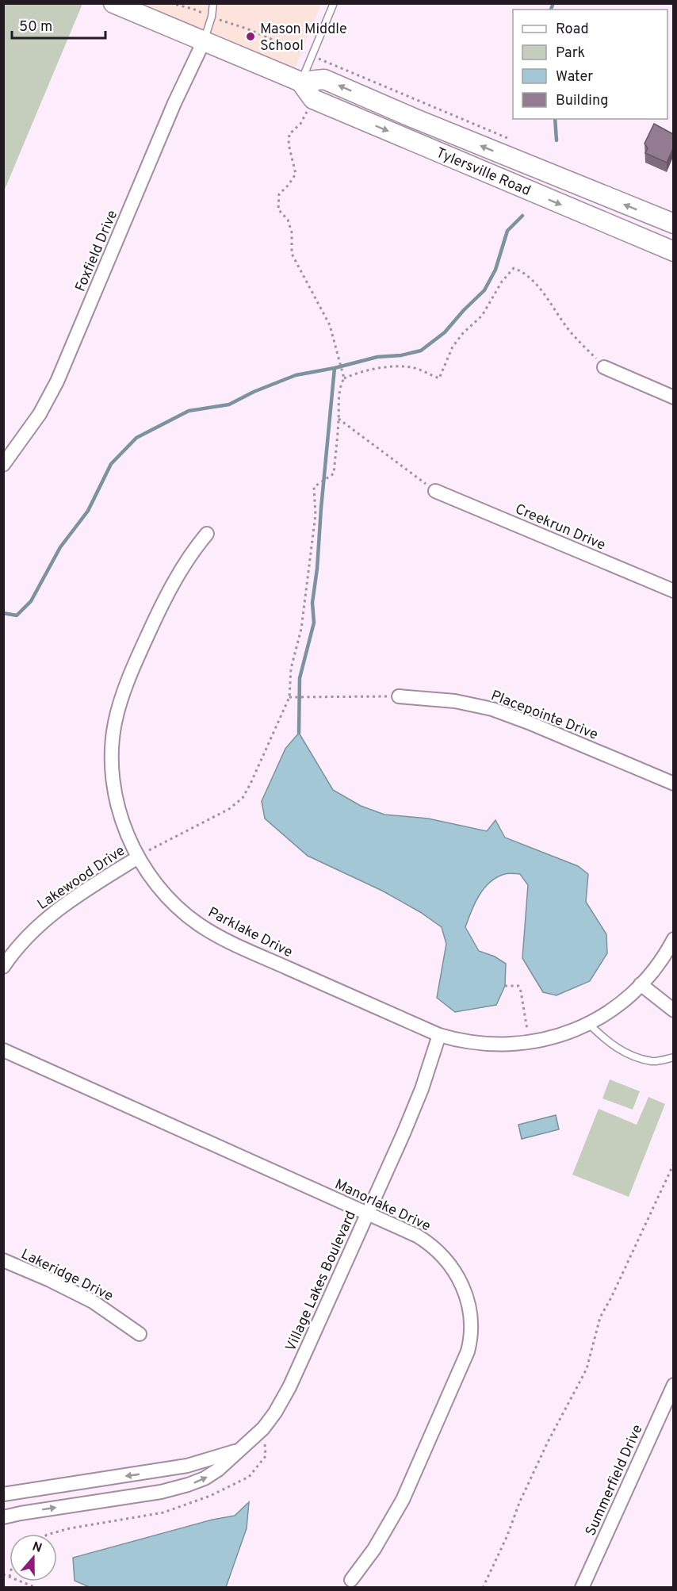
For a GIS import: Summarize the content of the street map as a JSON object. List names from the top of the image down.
{
  "streets": {
    "main road": ["Tylersville Road"],
    "street": [
      "Foxfield Drive",
      "Creekrun Drive",
      "Placepointe Drive",
      "Lakewood Drive",
      "Parklake Drive",
      "Manorlake Drive",
      "Lakeridge Drive",
      "Village Lakes Boulevard",
      "Summerfield Drive"
    ]
  },
  "crossings": [
    ["Tylersville Road", "Foxfield Drive"],
    ["Lakewood Drive", "Parklake Drive"],
    ["Parklake Drive", "Village Lakes Boulevard"],
    ["Manorlake Drive", "Village Lakes Boulevard"]
  ],
  "places": ["Mason Middle School"],
  "legend": [
    "Road",
    "Park",
    "Water",
    "Building"
  ],
  "scale_bar": "50 m",
  "north": "top"
}
